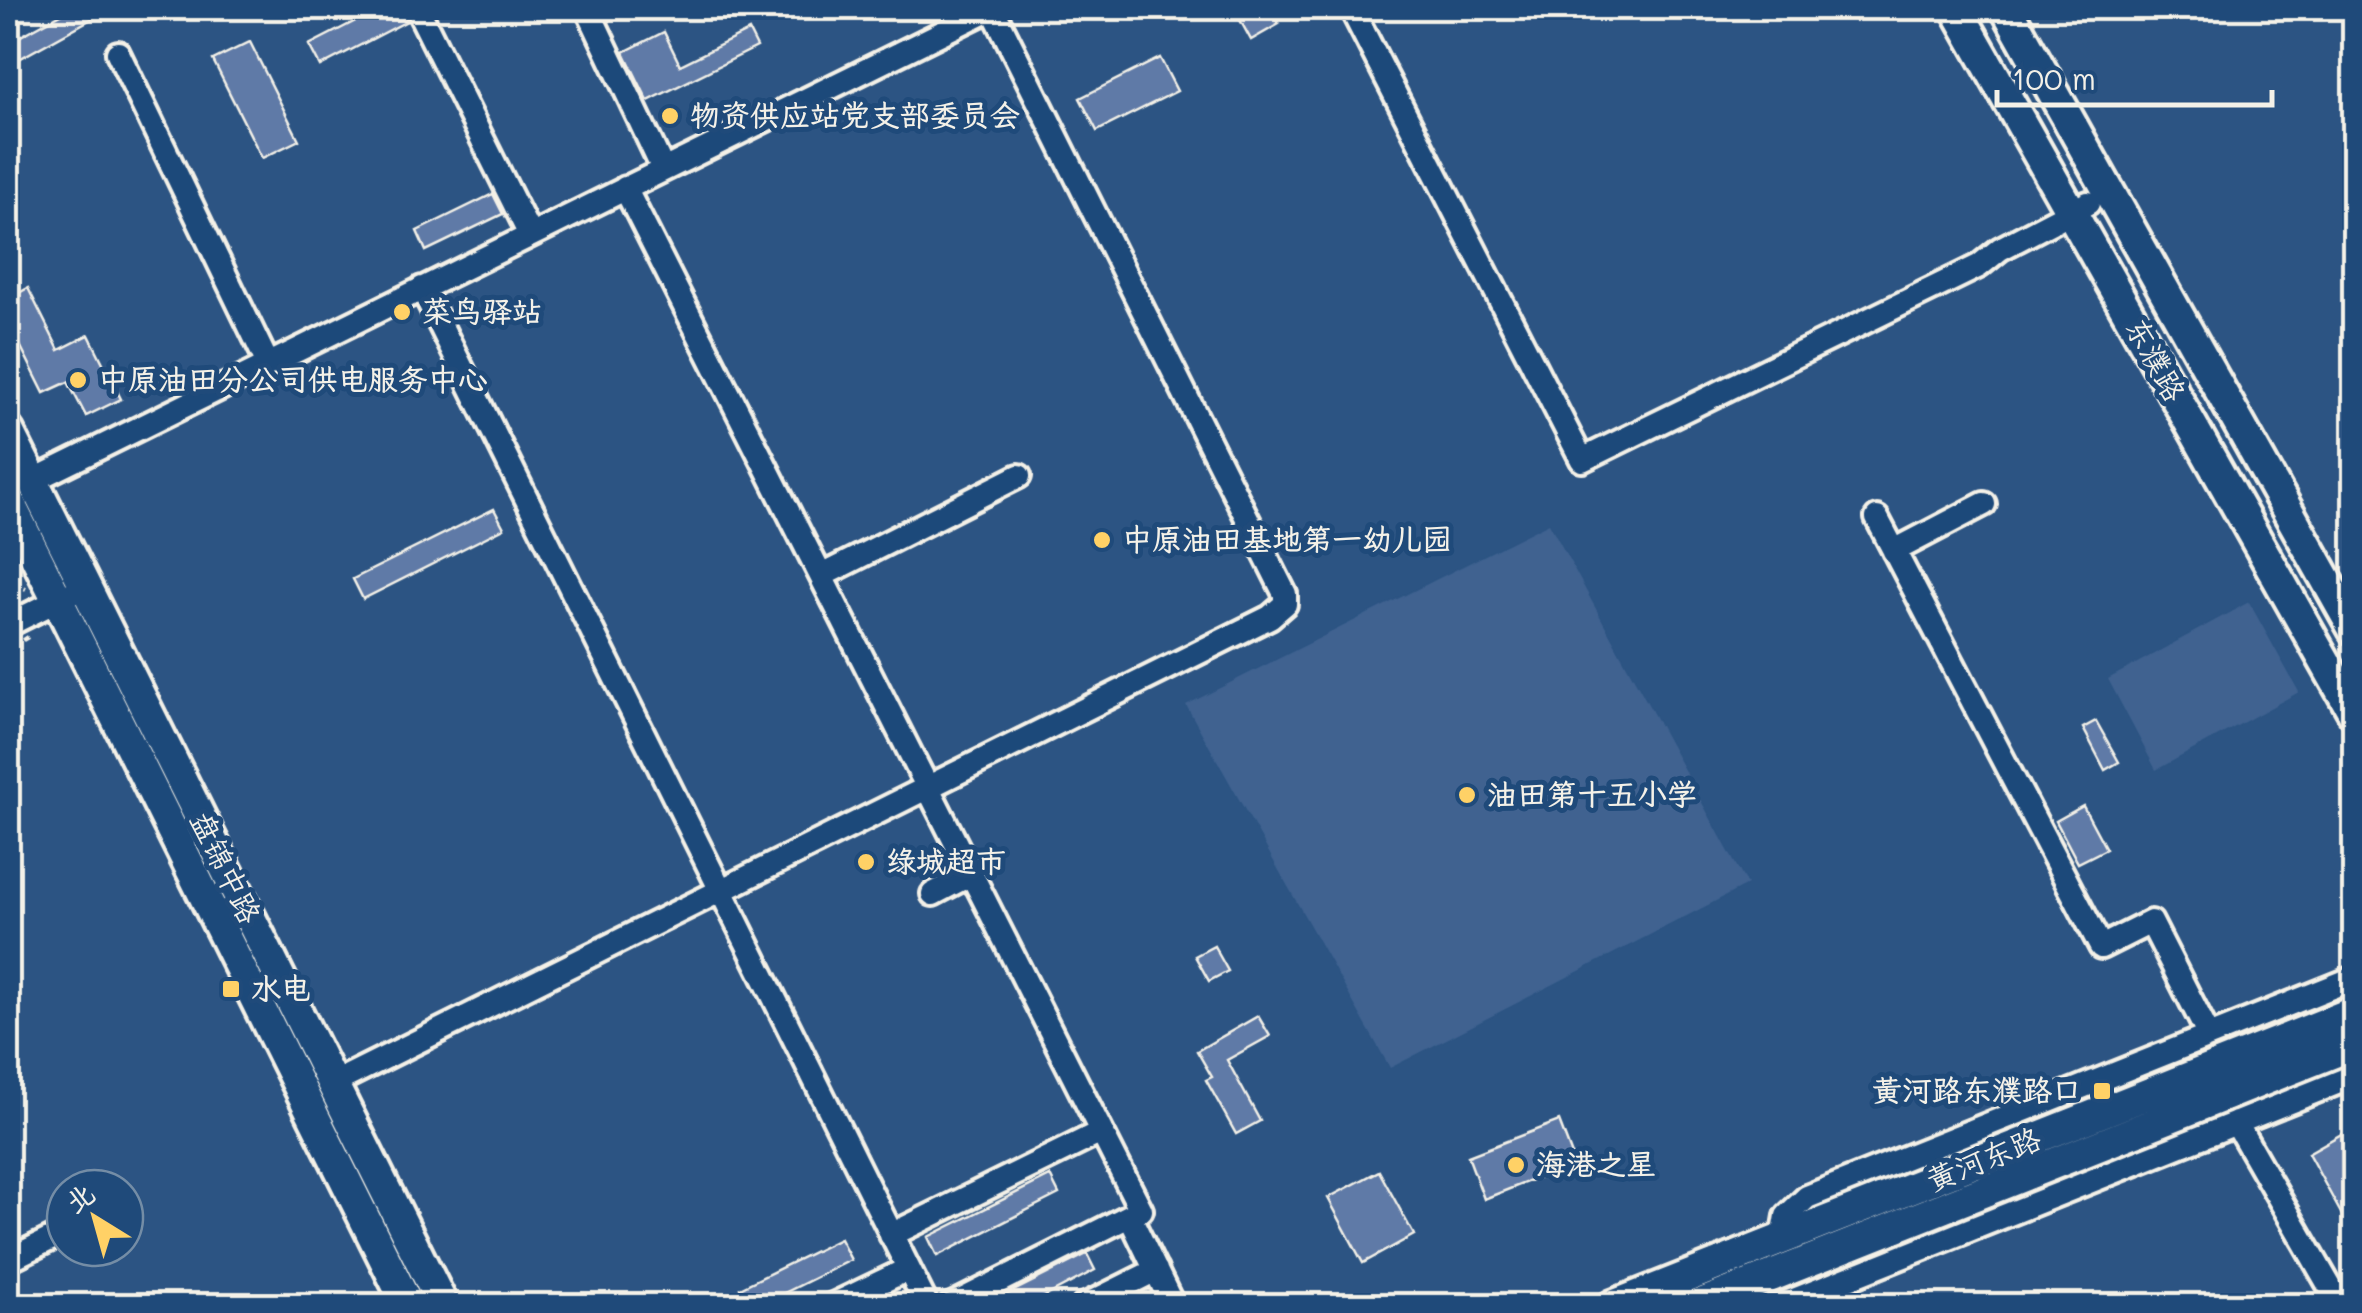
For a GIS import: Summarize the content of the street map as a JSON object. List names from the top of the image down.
{
  "streets": {
    "main road": ["东濮路", "盘锦中路", "黄河东路"]
  },
  "places": {
    "other": [
      "物资供应站党支部委员会",
      "菜鸟驿站",
      "中原油田分公司供电服务中心",
      "中原油田基地第一幼儿园",
      "油田第十五小学",
      "绿城超市",
      "海港之星"
    ],
    "transit": ["水电", "黄河路东濮路口"]
  },
  "scale_bar": "100 m",
  "north": "top left"
}
